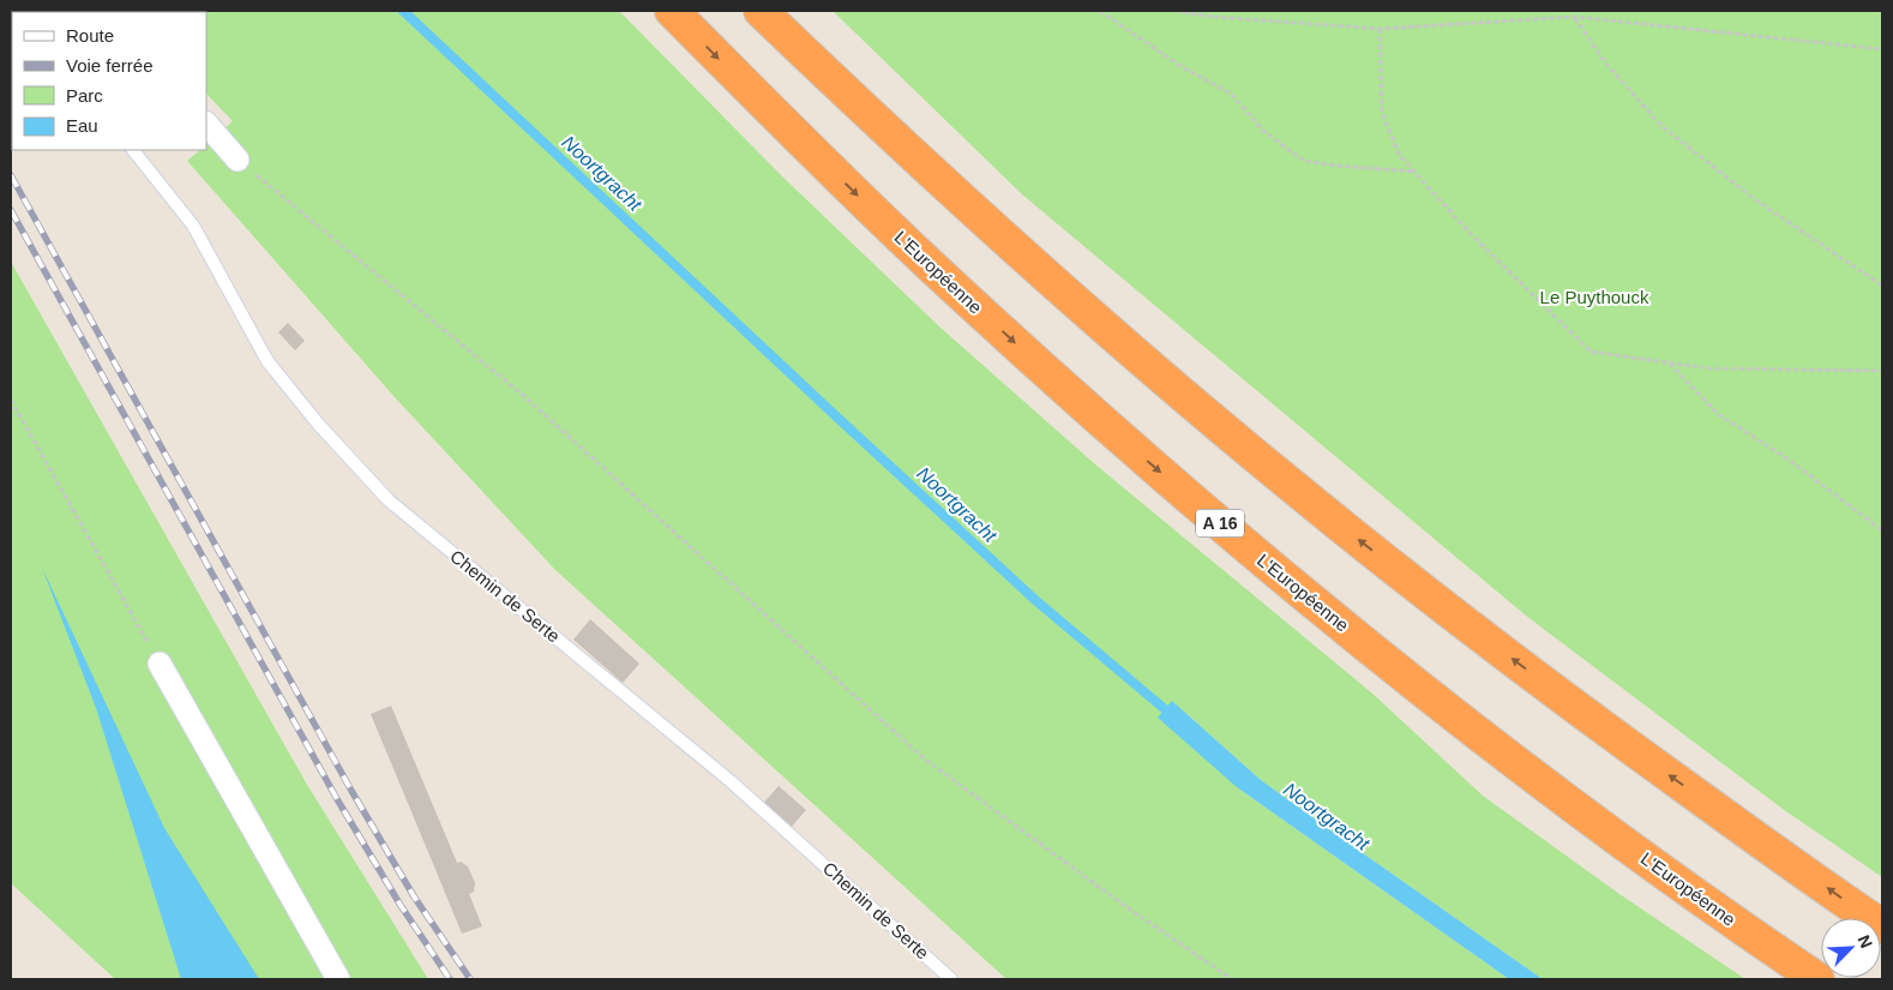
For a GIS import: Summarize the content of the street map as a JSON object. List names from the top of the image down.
{
  "streets": {
    "highway": ["L'Européenne", "A 16"],
    "lane": ["Chemin de Serte"]
  },
  "water": ["Noortgracht"],
  "parks": ["Le Puythouck"],
  "legend": [
    "Route",
    "Voie ferrée",
    "Parc",
    "Eau"
  ],
  "north": "top right"
}
